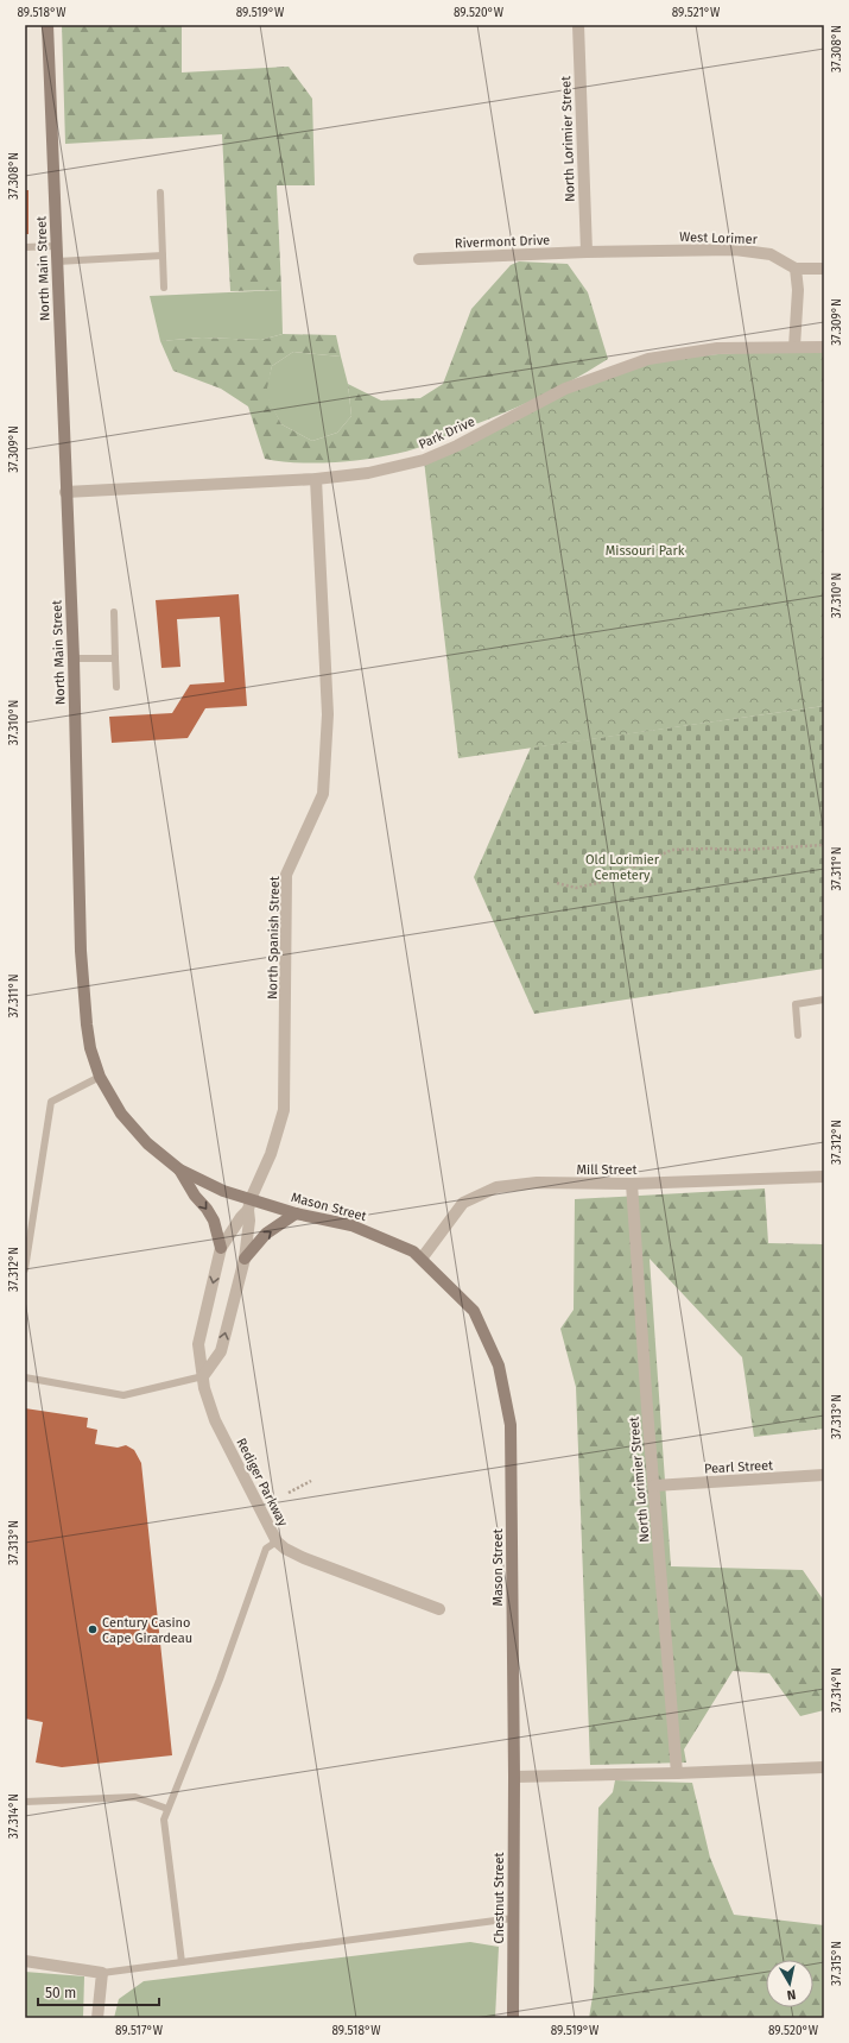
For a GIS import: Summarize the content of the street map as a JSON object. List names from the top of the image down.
{
  "streets": {
    "main road": ["North Main Street", "Mason Street", "Chestnut Street"],
    "street": [
      "North Lorimier Street",
      "West Lorimer",
      "Rivermont Drive",
      "Park Drive",
      "North Spanish Street",
      "Mill Street",
      "Pearl Street",
      "Rediger Parkway"
    ]
  },
  "crossings": [
    ["North Lorimier Street", "West Lorimer"],
    ["North Lorimier Street", "Rivermont Drive"],
    ["North Lorimier Street", "Mill Street"],
    ["North Lorimier Street", "Pearl Street"],
    ["West Lorimer", "Rivermont Drive"],
    ["North Main Street", "Park Drive"],
    ["North Main Street", "North Spanish Street"],
    ["North Main Street", "Mason Street"],
    ["North Main Street", "Rediger Parkway"],
    ["Park Drive", "North Spanish Street"],
    ["North Spanish Street", "Mason Street"],
    ["North Spanish Street", "Rediger Parkway"],
    ["Mill Street", "Mason Street"],
    ["Mason Street", "Rediger Parkway"],
    ["Mason Street", "Chestnut Street"]
  ],
  "parks": ["Missouri Park", "Old Lorimier Cemetery"],
  "places": ["Century Casino Cape Girardeau"],
  "scale_bar": "50 m",
  "north": "bottom",
  "coordinates": [
    "89.518°W",
    "89.519°W",
    "89.520°W",
    "89.521°W",
    "37.308°N",
    "37.309°N",
    "37.310°N",
    "37.311°N",
    "37.312°N",
    "37.313°N",
    "37.314°N",
    "37.315°N",
    "89.517°W"
  ]
}
